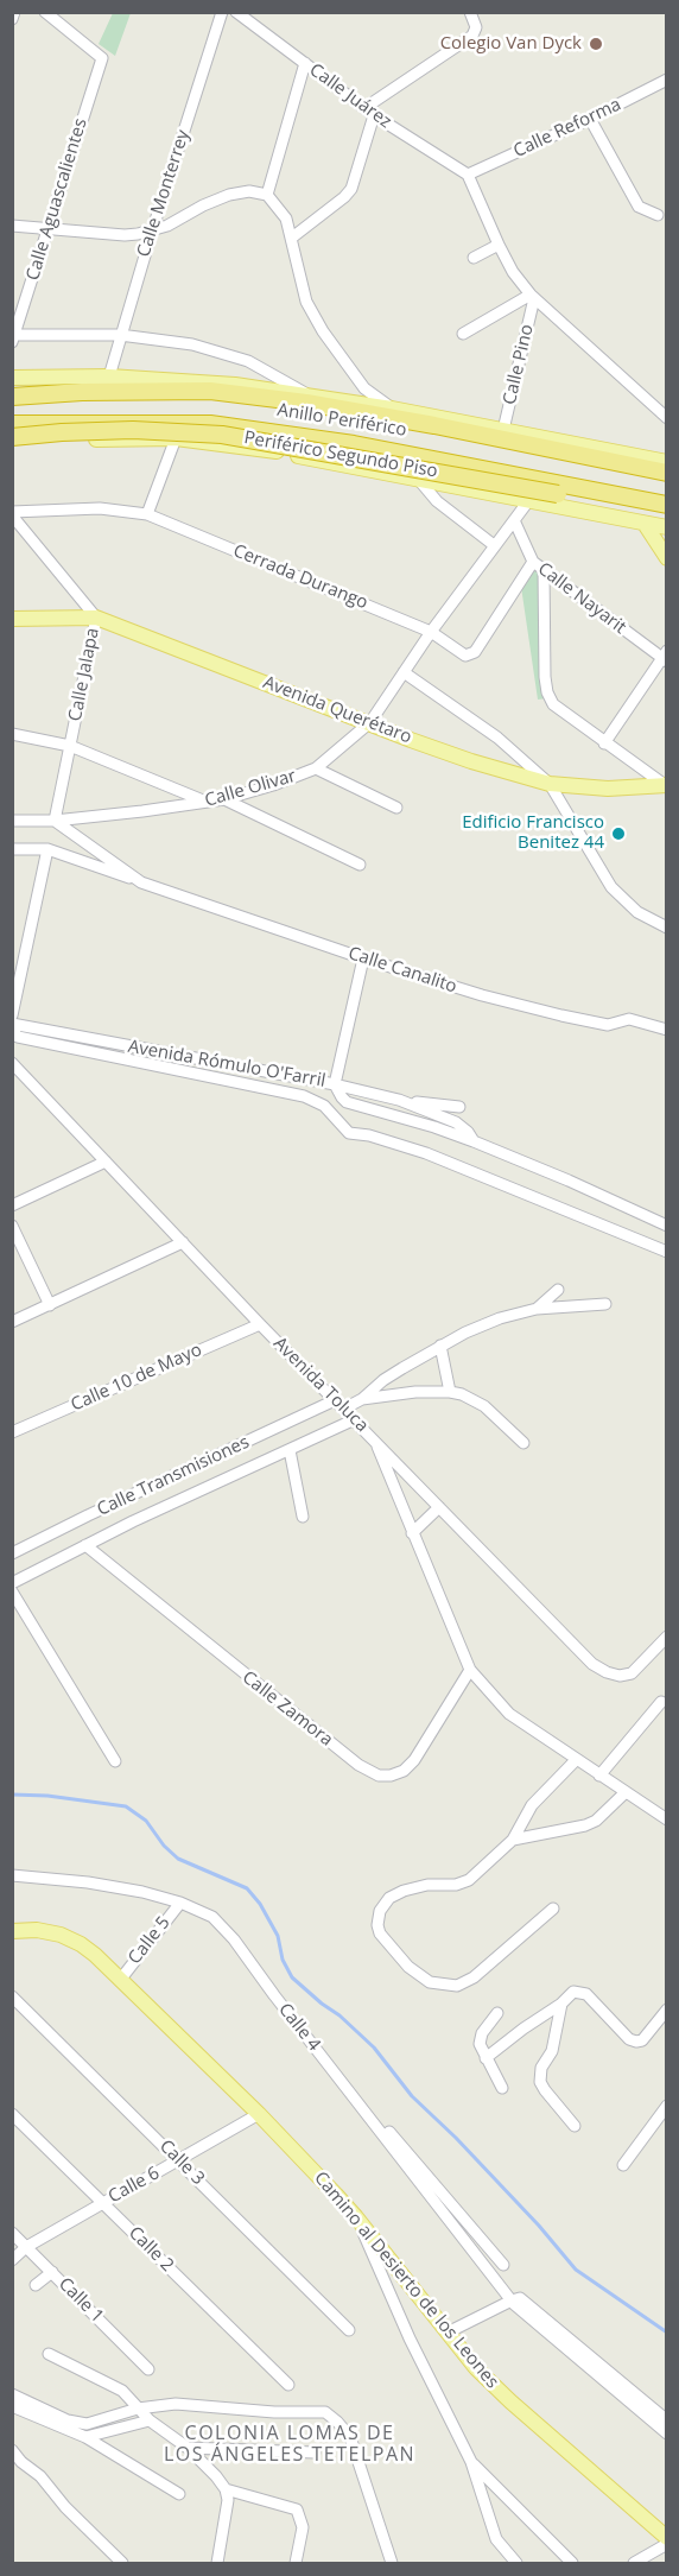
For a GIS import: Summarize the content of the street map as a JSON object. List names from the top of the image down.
{
  "streets": {
    "highway": ["Anillo Periférico", "Periférico Segundo Piso"],
    "main road": ["Avenida Querétaro", "Camino al Desierto de los Leones"],
    "street": [
      "Calle Juárez",
      "Calle Reforma",
      "Calle Monterrey",
      "Calle Aguascalientes",
      "Calle Pino",
      "Cerrada Durango",
      "Calle Nayarit",
      "Calle Jalapa",
      "Calle Olivar",
      "Calle Canalito",
      "Avenida Rómulo O'Farril",
      "Calle 10 de Mayo",
      "Avenida Toluca",
      "Calle Transmisiones",
      "Calle Zamora",
      "Calle 5",
      "Calle 4",
      "Calle 3",
      "Calle 6",
      "Calle 2",
      "Calle 1"
    ]
  },
  "crossings": [
    ["Calle Juárez", "Calle Reforma"],
    ["Cerrada Durango", "Calle Nayarit"],
    ["Cerrada Durango", "Calle Jalapa"],
    ["Cerrada Durango", "Calle Olivar"],
    ["Calle Nayarit", "Calle Olivar"],
    ["Calle Jalapa", "Avenida Querétaro"],
    ["Calle Jalapa", "Calle Olivar"],
    ["Calle Jalapa", "Calle Canalito"],
    ["Avenida Querétaro", "Calle Olivar"],
    ["Calle Olivar", "Calle Canalito"],
    ["Calle 10 de Mayo", "Avenida Toluca"],
    ["Avenida Toluca", "Calle Transmisiones"],
    ["Avenida Toluca", "Calle Zamora"],
    ["Calle Transmisiones", "Calle Zamora"],
    ["Calle 5", "Calle 4"],
    ["Calle 5", "Camino al Desierto de los Leones"],
    ["Calle 3", "Calle 6"],
    ["Calle 6", "Calle 2"],
    ["Calle 6", "Camino al Desierto de los Leones"],
    ["Calle 6", "Calle 1"]
  ],
  "districts": ["COLONIA LOMAS DE LOS ÁNGELES TETELPAN"],
  "places": ["Colegio Van Dyck", "Edificio Francisco Benitez 44"]
}
